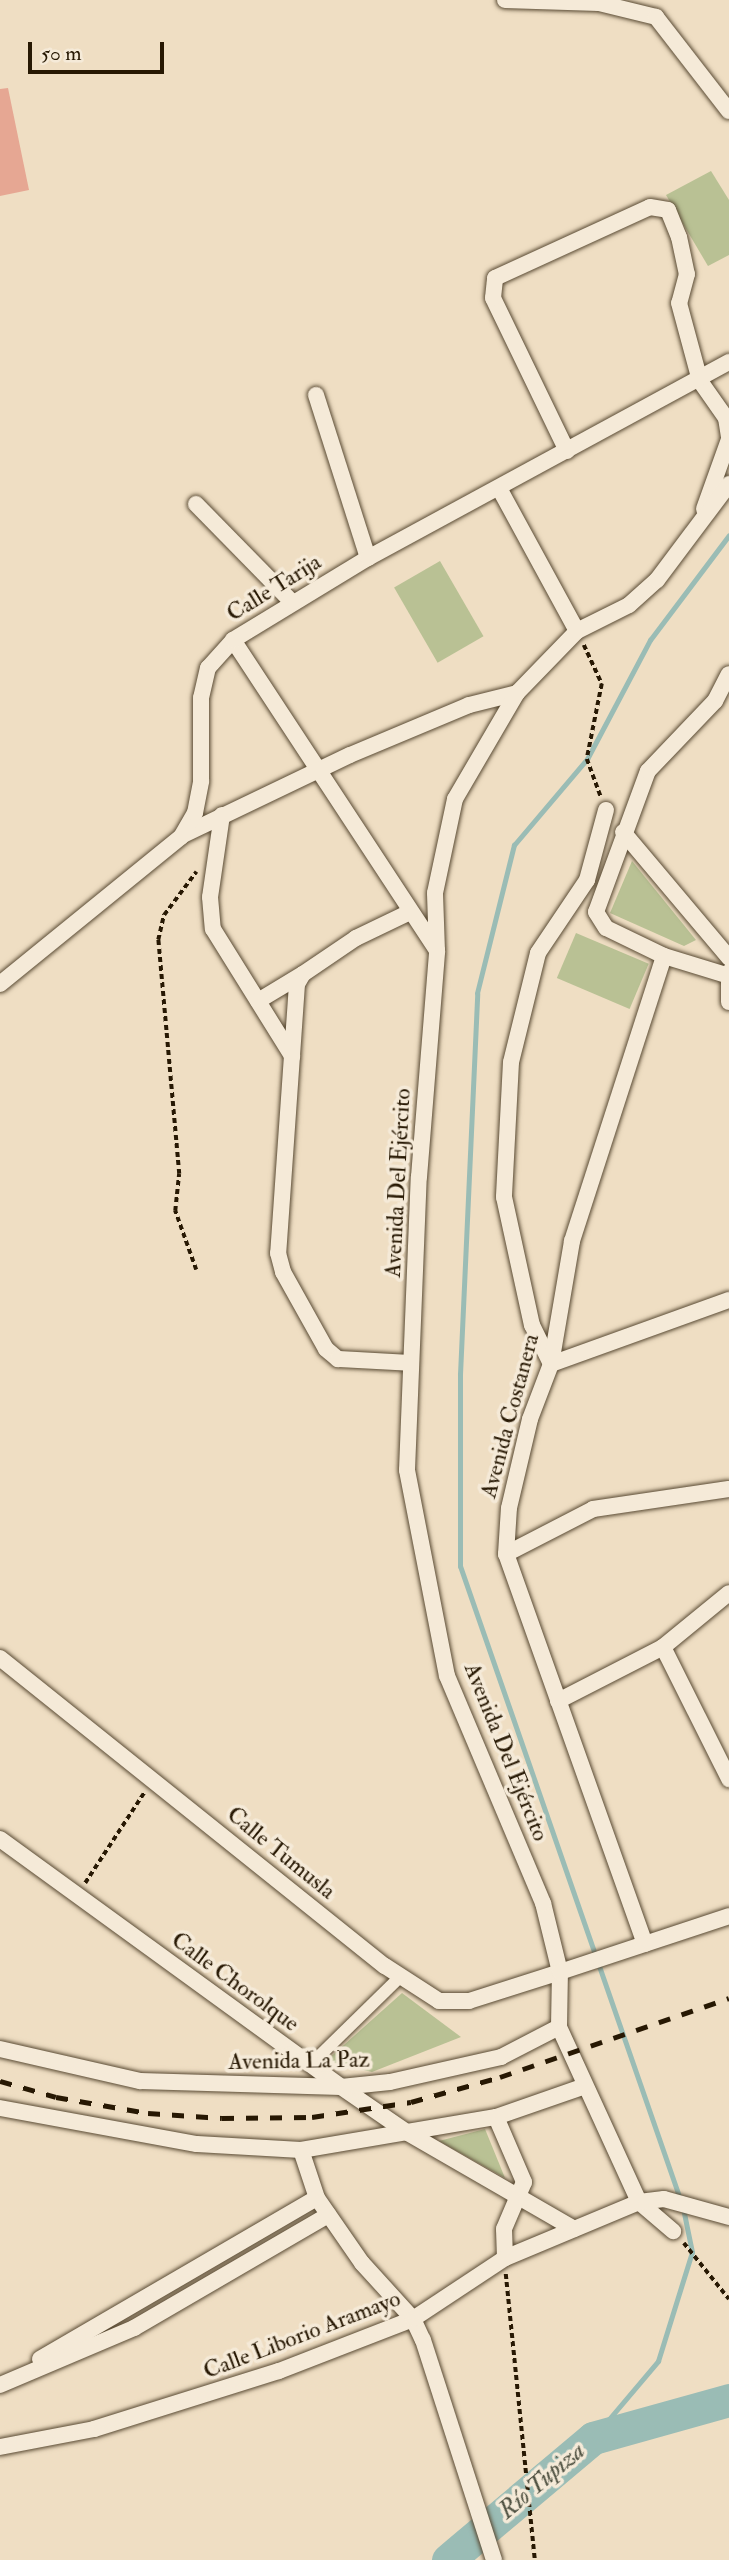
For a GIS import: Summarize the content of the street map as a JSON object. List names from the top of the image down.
{
  "streets": {
    "street": [
      "Calle Tarija",
      "Avenida Del Ejército",
      "Avenida Costanera",
      "Calle Tumusla",
      "Calle Chorolque",
      "Avenida La Paz",
      "Calle Liborio Aramayo"
    ]
  },
  "crossings": [
    ["Avenida Del Ejército", "Calle Tumusla"],
    ["Calle Chorolque", "Avenida La Paz"],
    ["Calle Chorolque", "Calle Liborio Aramayo"]
  ],
  "water": ["Río Tupiza"],
  "scale_bar": "50 m"
}
